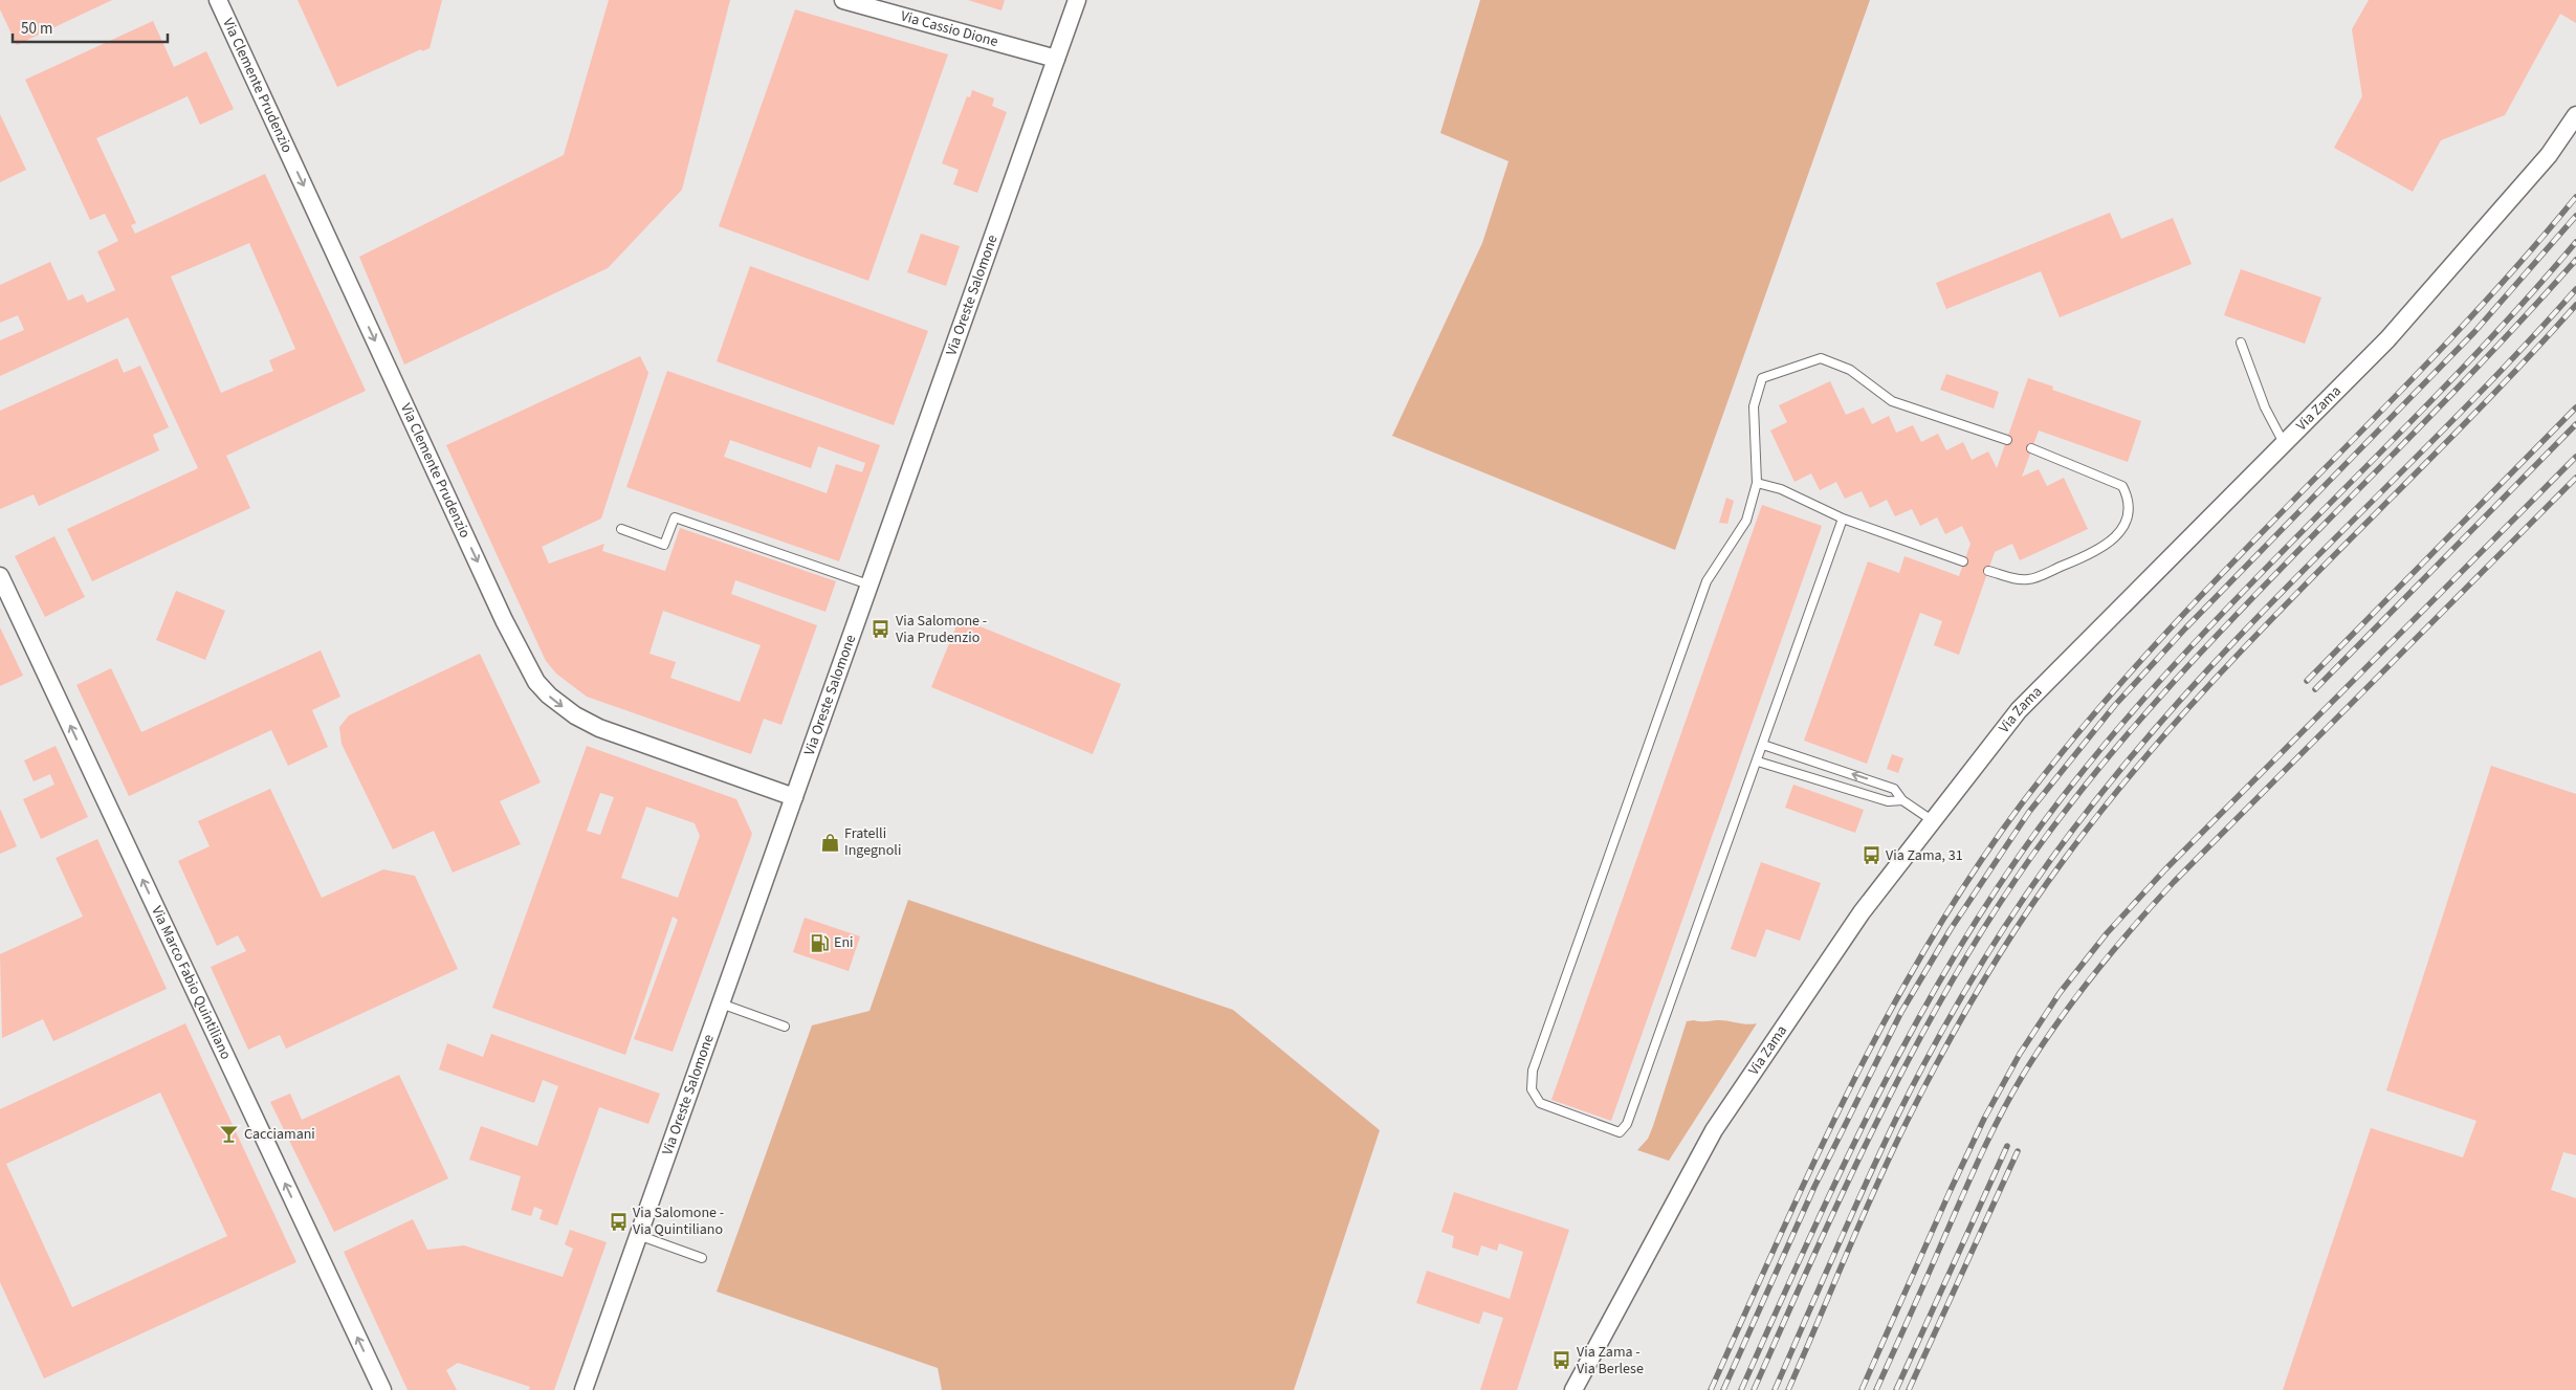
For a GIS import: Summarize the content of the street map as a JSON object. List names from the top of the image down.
{
  "streets": {
    "street": [
      "Via Cassio Dione",
      "Via Clemente Prudenzio",
      "Via Oreste Salomone",
      "Via Zama",
      "Via Marco Fabio Quintiliano"
    ]
  },
  "crossings": [
    ["Via Cassio Dione", "Via Oreste Salomone"],
    ["Via Clemente Prudenzio", "Via Oreste Salomone"]
  ],
  "one_way": ["Via Clemente Prudenzio", "Via Marco Fabio Quintiliano"],
  "places": {
    "bus stop": [
      "Via Salomone - Via Prudenzio",
      "Via Zama, 31",
      "Via Salomone - Via Quintiliano",
      "Via Zama - Via Berlese"
    ],
    "shop": ["Fratelli Ingegnoli"],
    "fuel station": ["Eni"],
    "bar": ["Cacciamani"]
  },
  "scale_bar": "50 m"
}
